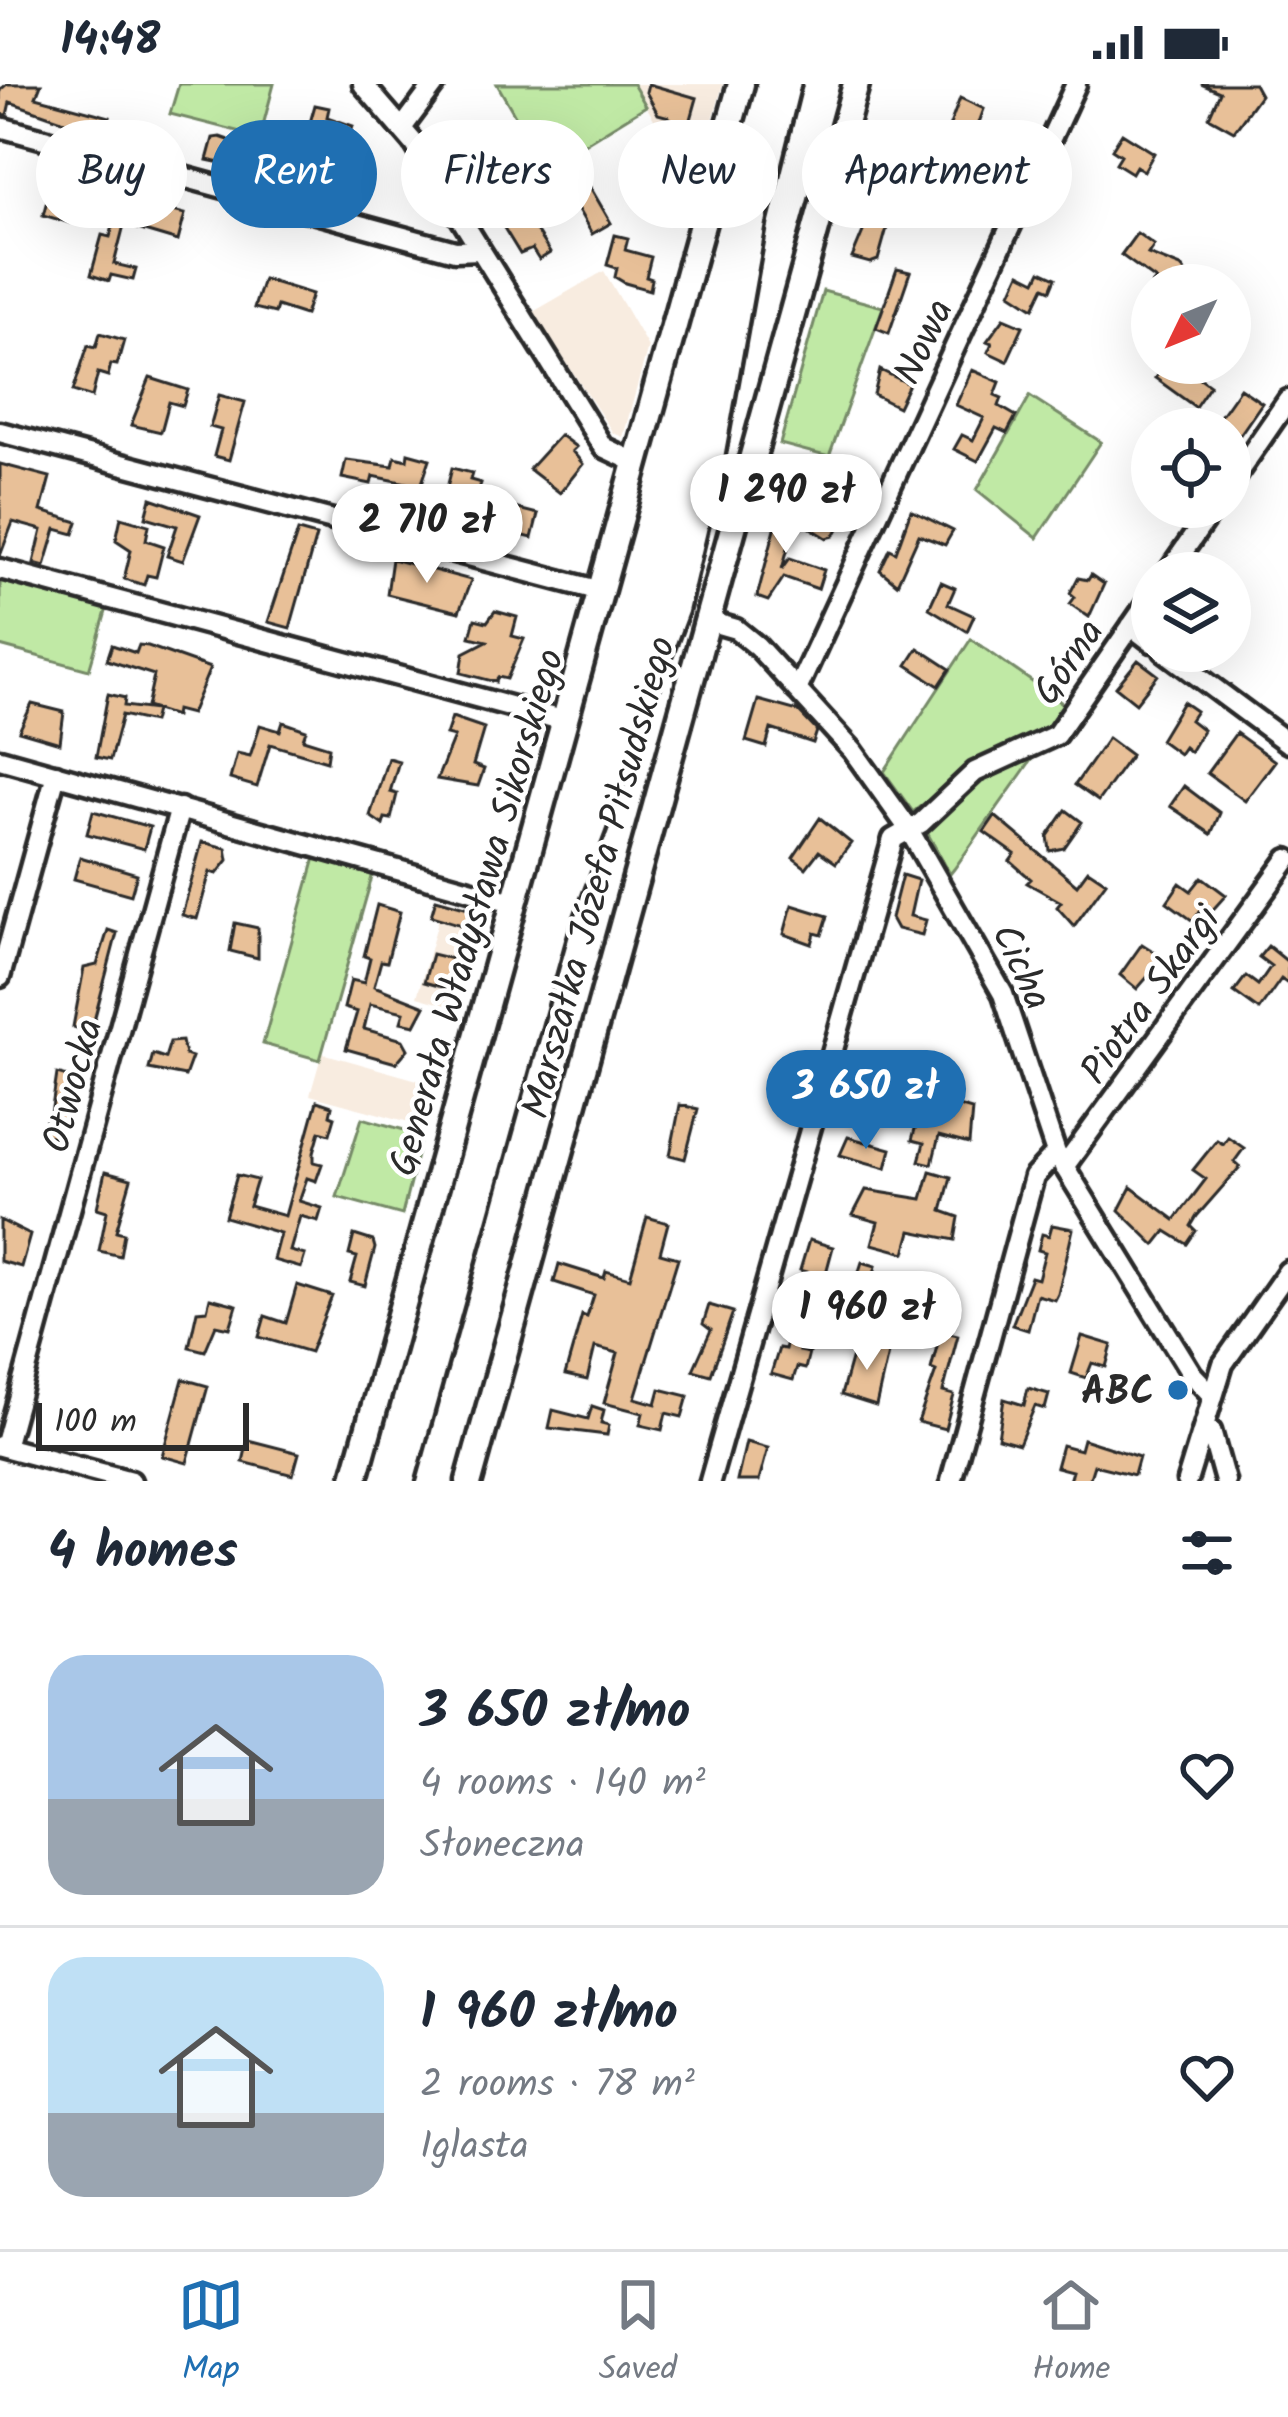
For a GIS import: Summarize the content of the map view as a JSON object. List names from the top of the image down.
{
  "streets": {
    "main road": ["Marszałka Józefa Piłsudskiego", "Generała Władysława Sikorskiego"],
    "street": [
      "Nowa",
      "Górna",
      "Cicha",
      "Piotra Skargi",
      "Otwocka"
    ]
  },
  "crossings": [
    ["Nowa", "Cicha"],
    ["Górna", "Cicha"],
    ["Marszałka Józefa Piłsudskiego", "Cicha"],
    ["Cicha", "Piotra Skargi"]
  ],
  "places": ["ABC"],
  "scale_bar": "100 m",
  "north": "bottom left",
  "page": {
    "status": "14:48",
    "chip": [
      "Buy",
      "Rent",
      "Filters",
      "New",
      "Apartment"
    ],
    "price": [
      "1 290 zł",
      "2 710 zł",
      "3 650 zł",
      "1 960 zł"
    ],
    "scale": "100 m",
    "heading": "4 homes",
    "list": [
      {
        "name": "3 650 zł/mo",
        "note": "4 rooms · 140 m² · Słoneczna"
      },
      {
        "name": "1 960 zł/mo",
        "note": "2 rooms · 78 m² · Iglasta"
      }
    ],
    "tabs": ["Map", "Saved", "Home"]
  }
}
